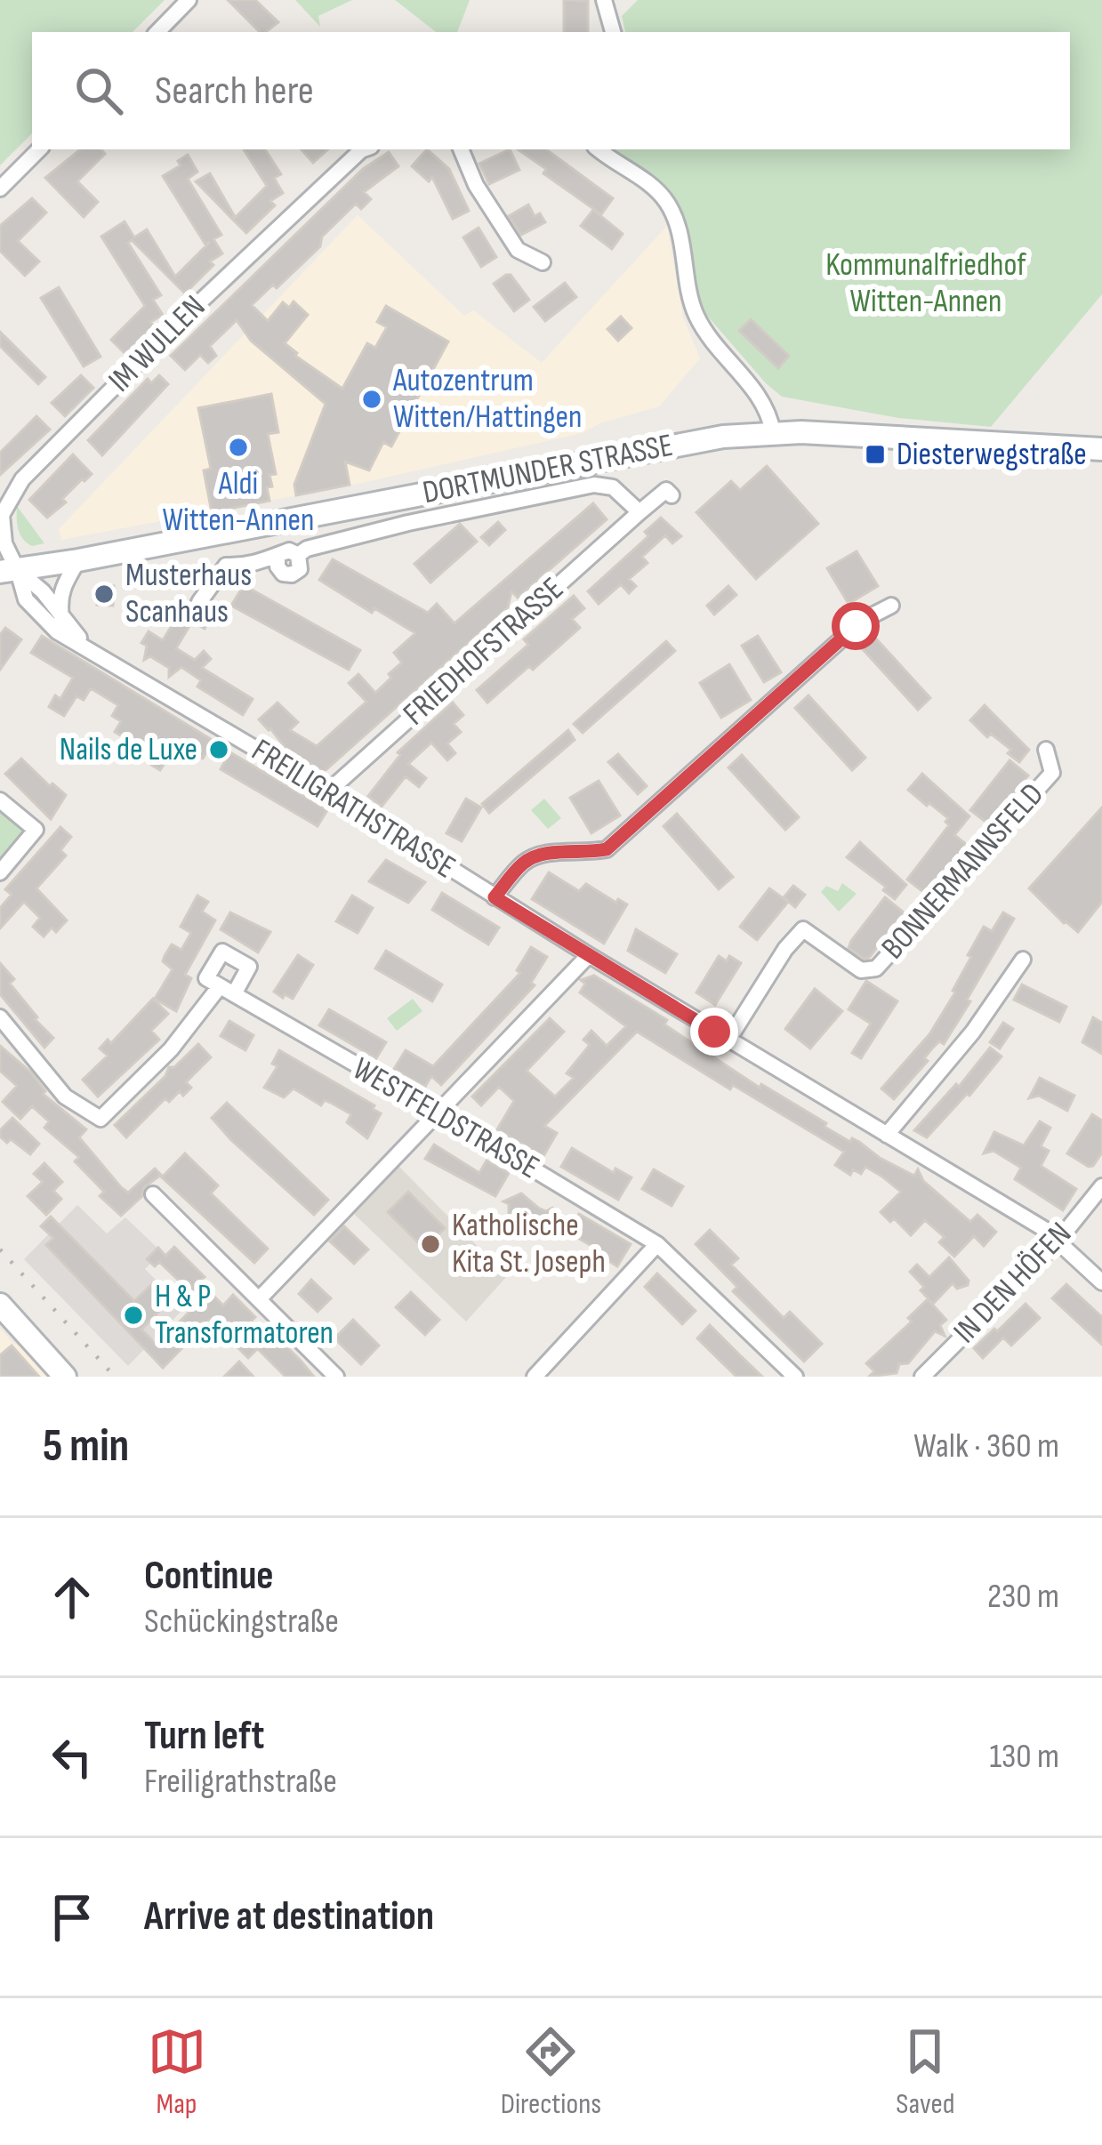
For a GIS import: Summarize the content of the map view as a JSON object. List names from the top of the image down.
{
  "streets": {
    "main road": ["DORTMUNDER STRASSE"],
    "street": [
      "IM WULLEN",
      "FRIEDHOFSTRASSE",
      "FREILIGRATHSTRASSE",
      "BONNERMANNSFELD",
      "WESTFELDSTRASSE",
      "IN DEN HÖFEN"
    ]
  },
  "crossings": [
    ["IM WULLEN", "DORTMUNDER STRASSE"],
    ["IM WULLEN", "FREILIGRATHSTRASSE"],
    ["DORTMUNDER STRASSE", "FREILIGRATHSTRASSE"],
    ["FRIEDHOFSTRASSE", "FREILIGRATHSTRASSE"],
    ["FREILIGRATHSTRASSE", "BONNERMANNSFELD"],
    ["FREILIGRATHSTRASSE", "IN DEN HÖFEN"]
  ],
  "parks": ["Kommunalfriedhof Witten-Annen"],
  "places": {
    "other": [
      "Autozentrum Witten/Hattingen",
      "Aldi Witten-Annen",
      "Musterhaus Scanhaus",
      "Nails de Luxe",
      "Katholische Kita St. Joseph",
      "H & P Transformatoren"
    ],
    "transit": ["Diesterwegstraße"]
  },
  "page": {
    "search": "Search here",
    "heading": ["5 min", "Walk · 360 m"],
    "list": [
      ["Continue", "Schückingstraße", "230 m"],
      ["Turn left", "Freiligrathstraße", "130 m"],
      "Arrive at destination"
    ],
    "nav": ["Map", "Directions", "Saved"]
  }
}
